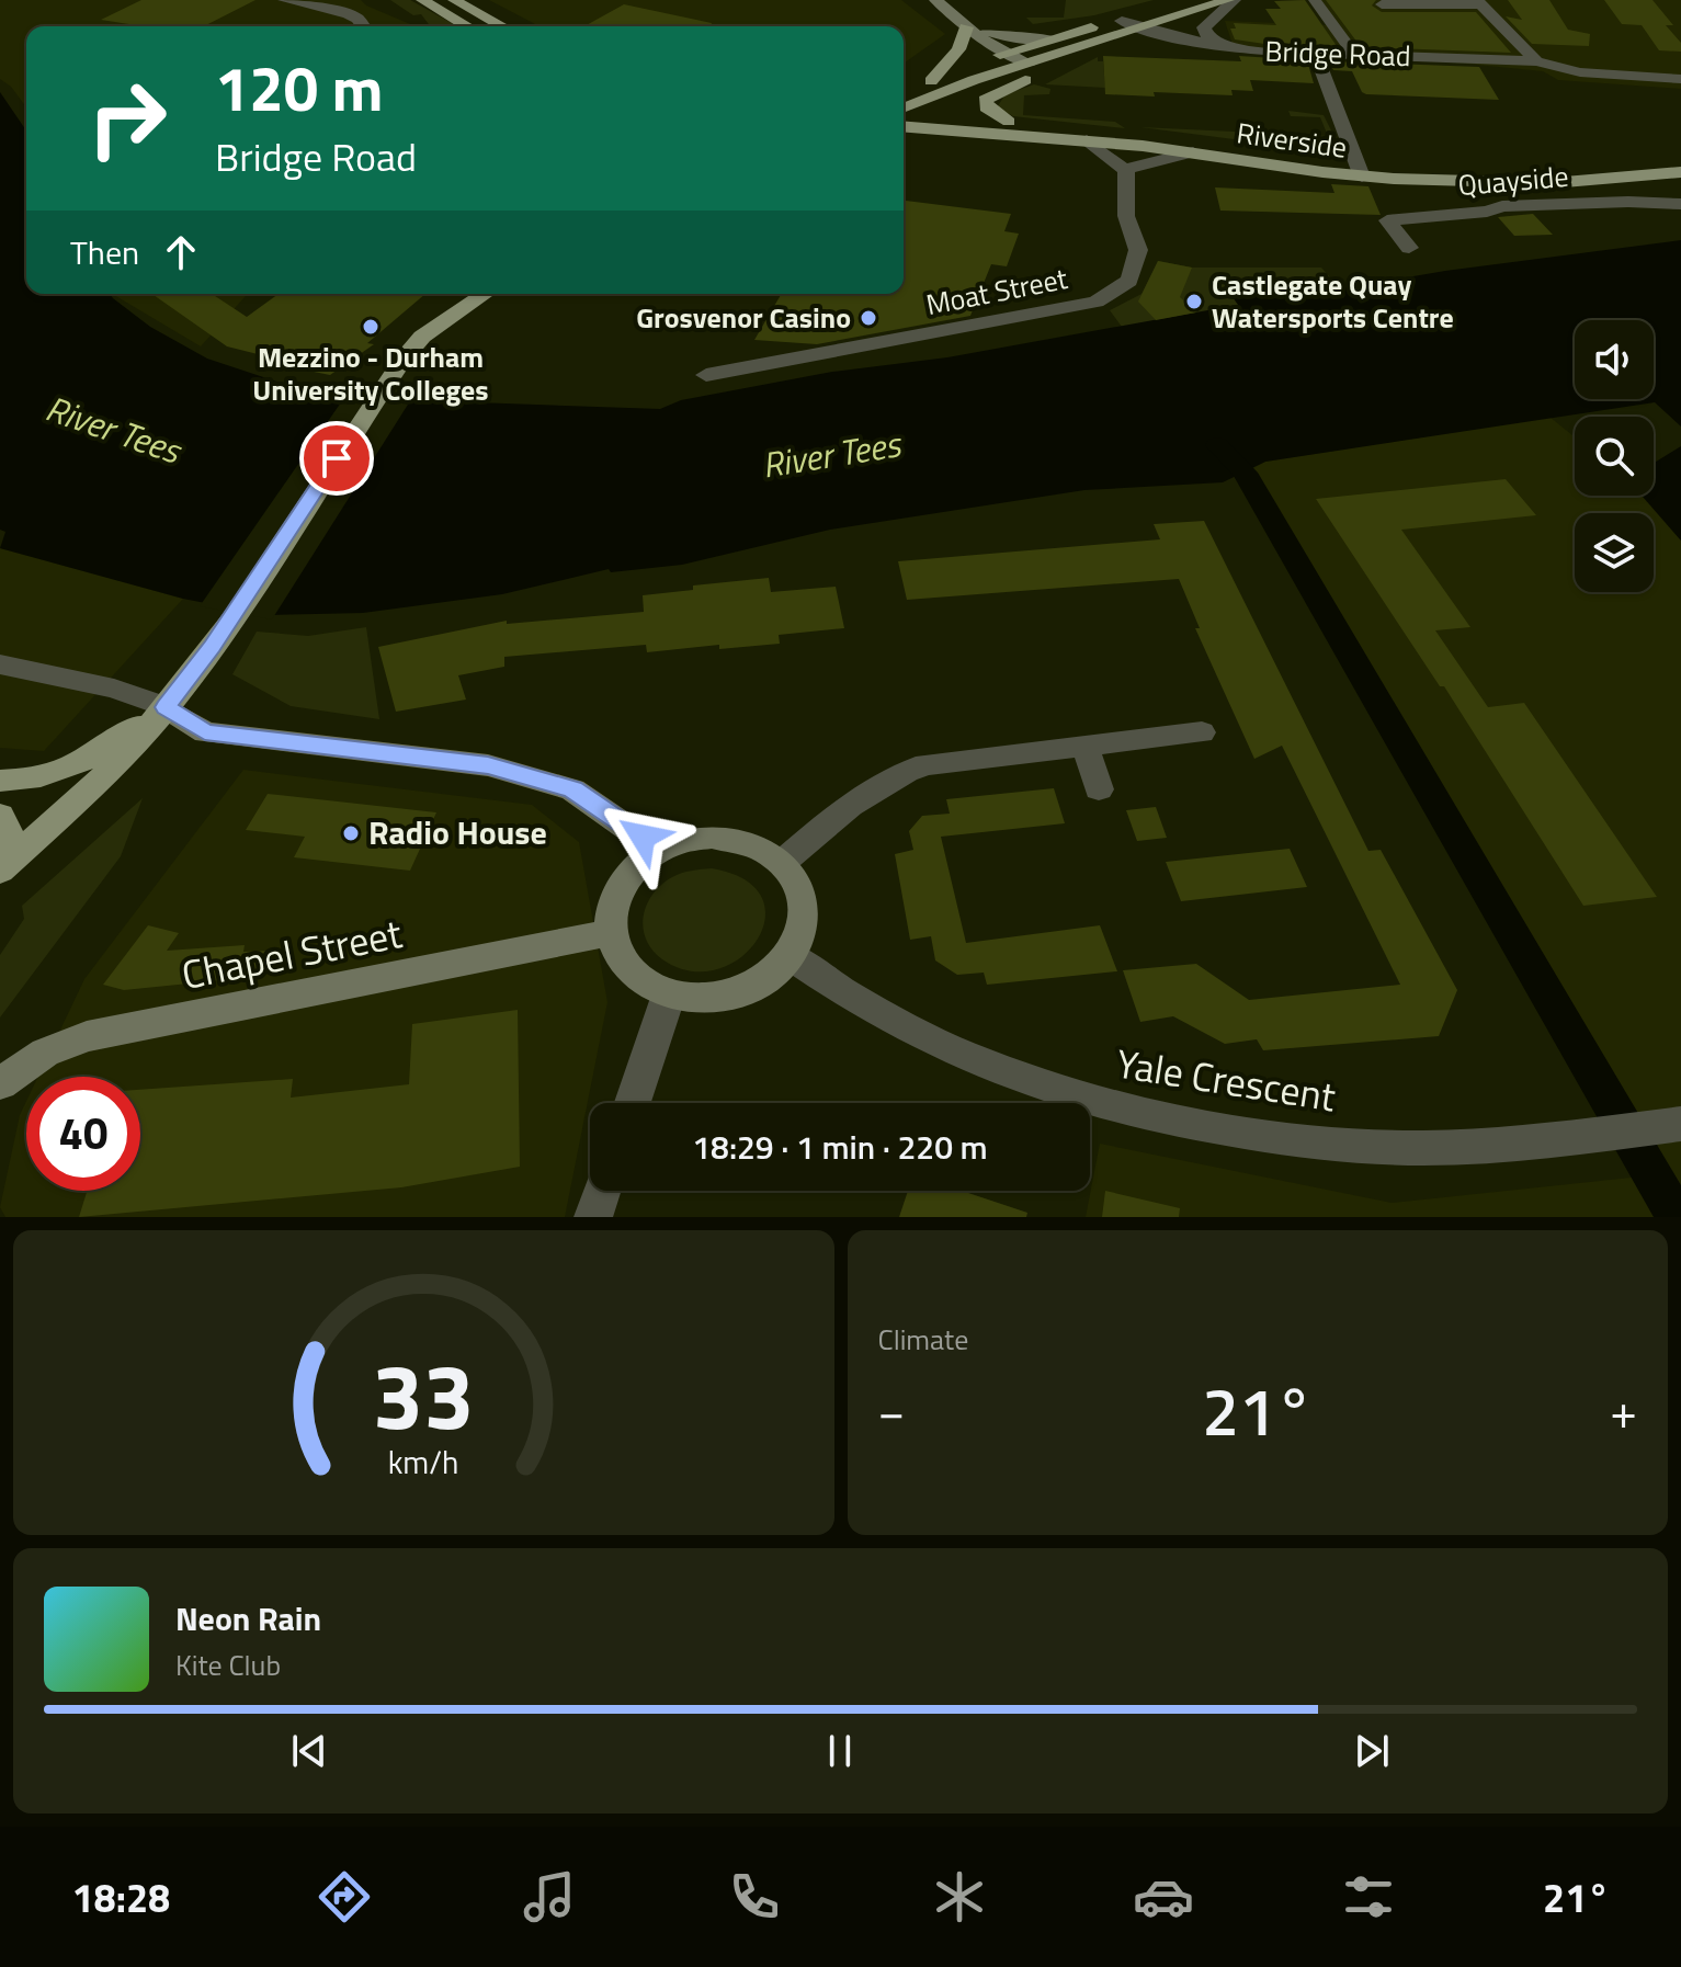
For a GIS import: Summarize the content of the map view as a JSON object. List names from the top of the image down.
{
  "streets": {
    "main road": ["Bridge Road", "Riverside"],
    "street": [
      "Quayside",
      "Moat Street",
      "Chapel Street",
      "Yale Crescent"
    ]
  },
  "crossings": [
    ["Chapel Street", "Yale Crescent"]
  ],
  "water": ["River Tees"],
  "places": [
    "Castlegate Quay Watersports Centre",
    "Grosvenor Casino",
    "Mezzino - Durham University Colleges",
    "Radio House"
  ],
  "page": {
    "turn": ["120 m", "Bridge Road"],
    "then": "Then",
    "limit": "40",
    "trip": "18:29 · 1 min · 220 m",
    "tile": "Climate",
    "heat": ["−", "21°", "+"],
    "song": ["Neon Rain", "Kite Club"],
    "tabs": ["18:28", "21°"],
    "gauge": ["33", "km/h"]
  }
}
